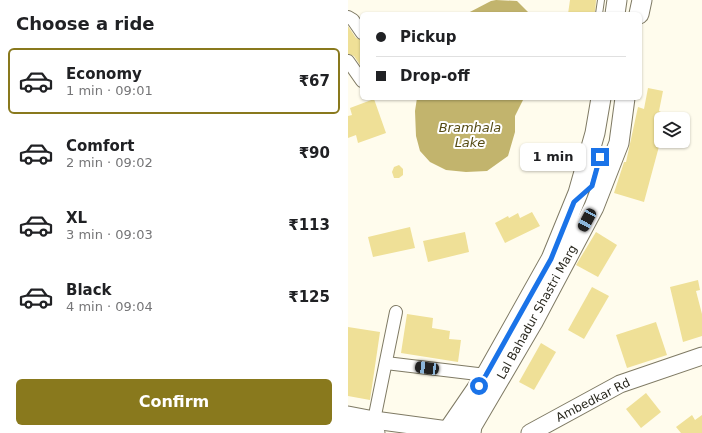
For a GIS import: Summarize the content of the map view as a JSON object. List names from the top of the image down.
{
  "streets": {
    "main road": ["Lal Bahadur Shastri Marg", "Ambedkar Rd"]
  },
  "water": ["Bramhala Lake"],
  "page": {
    "heading": "Choose a ride",
    "banner": ["Pickup", "Drop-off"],
    "list": [
      {
        "name": "Economy",
        "note": "1 min · 09:01",
        "value": "₹67"
      },
      {
        "name": "Comfort",
        "note": "2 min · 09:02",
        "value": "₹90"
      },
      {
        "name": "XL",
        "note": "3 min · 09:03",
        "value": "₹113"
      },
      {
        "name": "Black",
        "note": "4 min · 09:04",
        "value": "₹125"
      }
    ],
    "bubble": "1 min",
    "buttons": "Confirm"
  }
}
